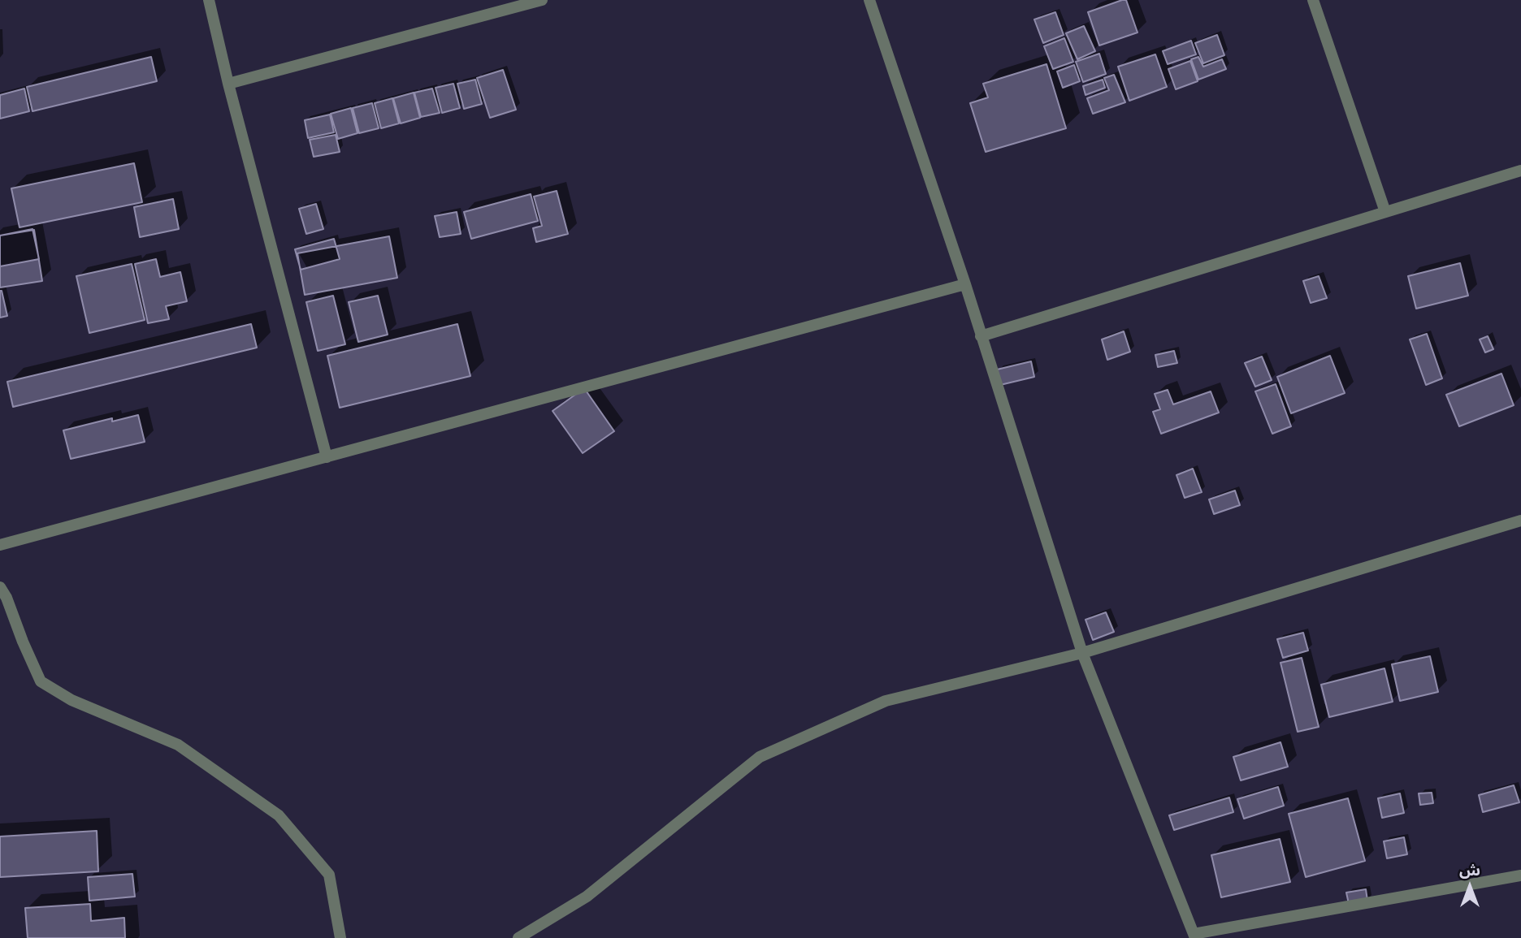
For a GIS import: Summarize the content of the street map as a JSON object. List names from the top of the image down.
{
  "north": "top"
}
